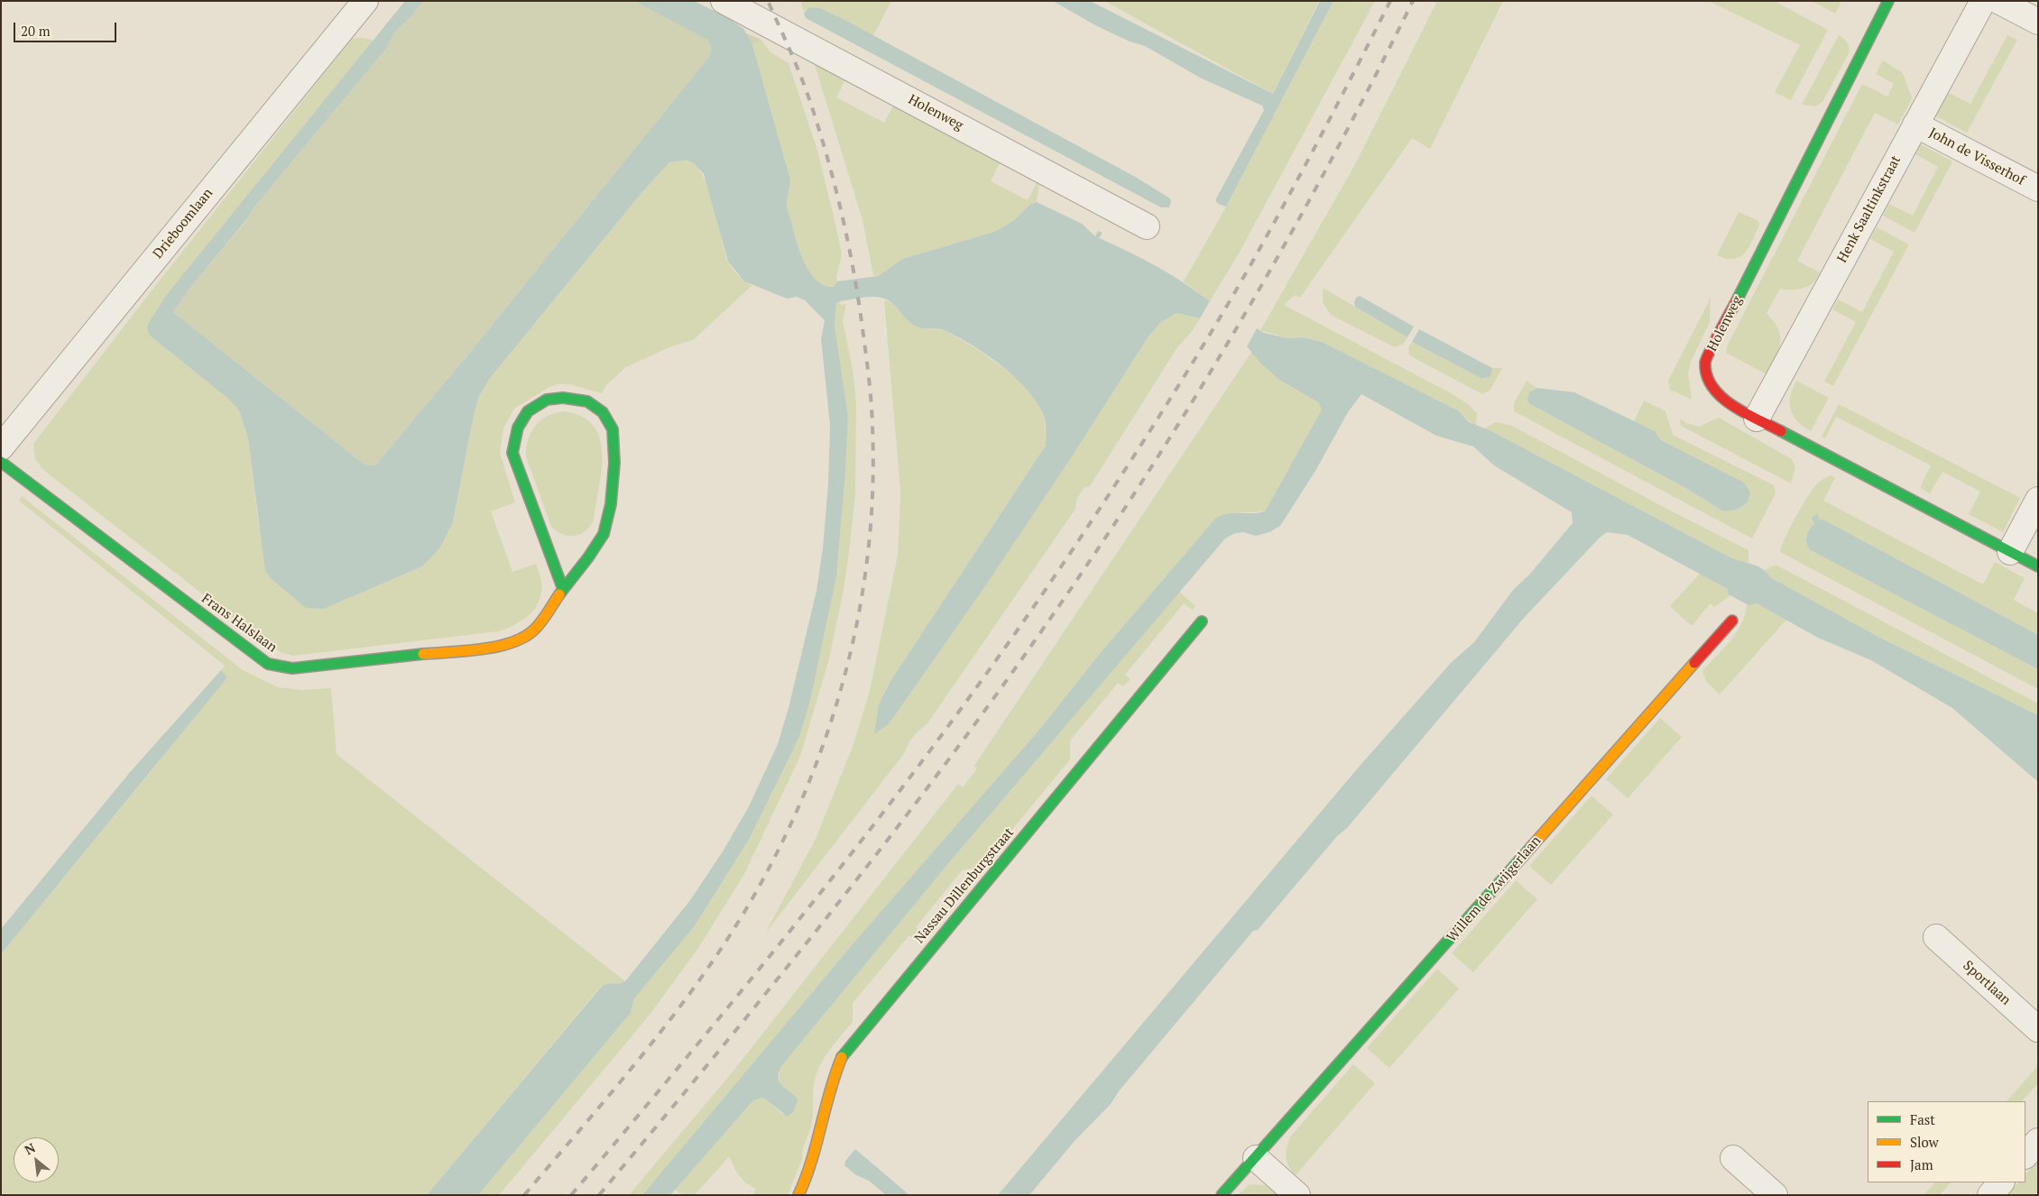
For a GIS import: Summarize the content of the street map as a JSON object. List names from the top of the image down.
{
  "streets": {
    "street": [
      "Holenweg",
      "John de Visserhof",
      "Henk Saaltinkstraat",
      "Drieboomlaan",
      "Frans Halslaan",
      "Nassau Dillenburgstraat",
      "Willem de Zwijgerlaan",
      "Sportlaan"
    ]
  },
  "crossings": [
    ["Holenweg", "Henk Saaltinkstraat"],
    ["John de Visserhof", "Henk Saaltinkstraat"]
  ],
  "legend": ["Fast", "Slow", "Jam"],
  "scale_bar": "20 m",
  "north": "top left"
}
